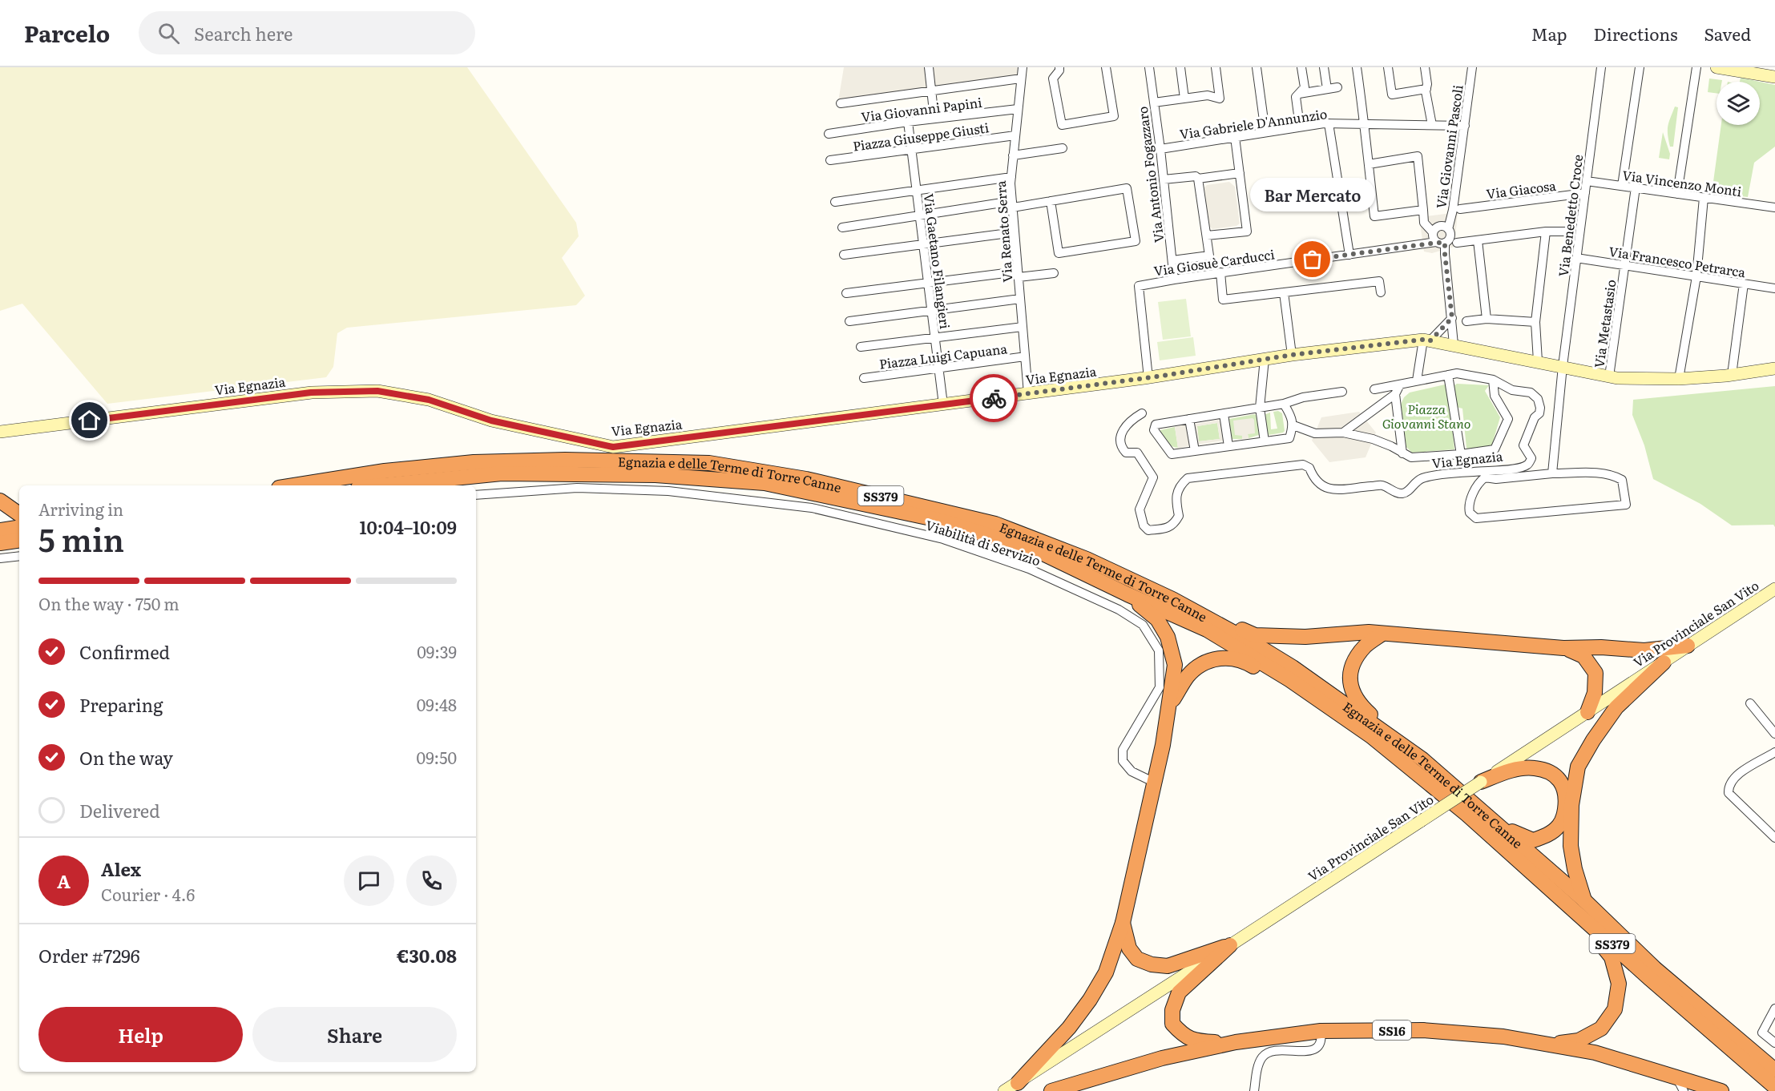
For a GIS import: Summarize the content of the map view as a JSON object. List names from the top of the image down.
{
  "streets": {
    "highway": ["Egnazia e delle Terme di Torre Canne", "SS379", "SS16"],
    "street": [
      "Via Giovanni Papini",
      "Via Gabriele D'Annunzio",
      "Piazza Giuseppe Giusti",
      "Via Giovanni Pascoli",
      "Via Antonio Fogazzaro",
      "Via Vincenzo Monti",
      "Via Giacosa",
      "Via Benedetto Croce",
      "Via Renato Serra",
      "Via Gaetano Filangieri",
      "Via Francesco Petrarca",
      "Via Giosuè Carducci",
      "Via Metastasio",
      "Piazza Luigi Capuana",
      "Via Egnazia",
      "Viabilità di Servizio",
      "Via Provinciale San Vito"
    ]
  },
  "crossings": [
    ["Via Giovanni Papini", "Via Renato Serra"],
    ["Via Giovanni Papini", "Via Gaetano Filangieri"],
    ["Via Gabriele D'Annunzio", "Via Giovanni Pascoli"],
    ["Via Gabriele D'Annunzio", "Via Antonio Fogazzaro"],
    ["Piazza Giuseppe Giusti", "Via Renato Serra"],
    ["Piazza Giuseppe Giusti", "Via Gaetano Filangieri"],
    ["Via Giovanni Pascoli", "Via Giosuè Carducci"],
    ["Via Antonio Fogazzaro", "Via Giosuè Carducci"],
    ["Via Vincenzo Monti", "Via Benedetto Croce"],
    ["Via Vincenzo Monti", "Via Metastasio"],
    ["Via Giacosa", "Via Benedetto Croce"],
    ["Via Benedetto Croce", "Via Francesco Petrarca"],
    ["Via Benedetto Croce", "Via Egnazia"],
    ["Via Renato Serra", "Piazza Luigi Capuana"],
    ["Via Renato Serra", "Via Egnazia"],
    ["Via Gaetano Filangieri", "Piazza Luigi Capuana"],
    ["Via Gaetano Filangieri", "Via Egnazia"],
    ["Via Francesco Petrarca", "Via Metastasio"],
    ["Via Giosuè Carducci", "Via Egnazia"],
    ["Via Metastasio", "Via Egnazia"]
  ],
  "parks": ["Piazza Giovanni Stano"],
  "places": ["Bar Mercato"],
  "page": {
    "header": "Parcelo",
    "search": "Search here",
    "nav": ["Map", "Directions", "Saved"],
    "bubble": "Bar Mercato",
    "heading": ["5 min", "Arriving in", "10:04–10:09"],
    "panel": [
      "Alex",
      "Courier · 4.6",
      "Order #7296",
      "€30.08"
    ],
    "bar": "On the way · 750 m",
    "list": [
      ["Confirmed", "09:39"],
      ["Preparing", "09:48"],
      ["On the way", "09:50"],
      "Delivered"
    ],
    "round": "A",
    "buttons": ["Help", "Share"]
  }
}
